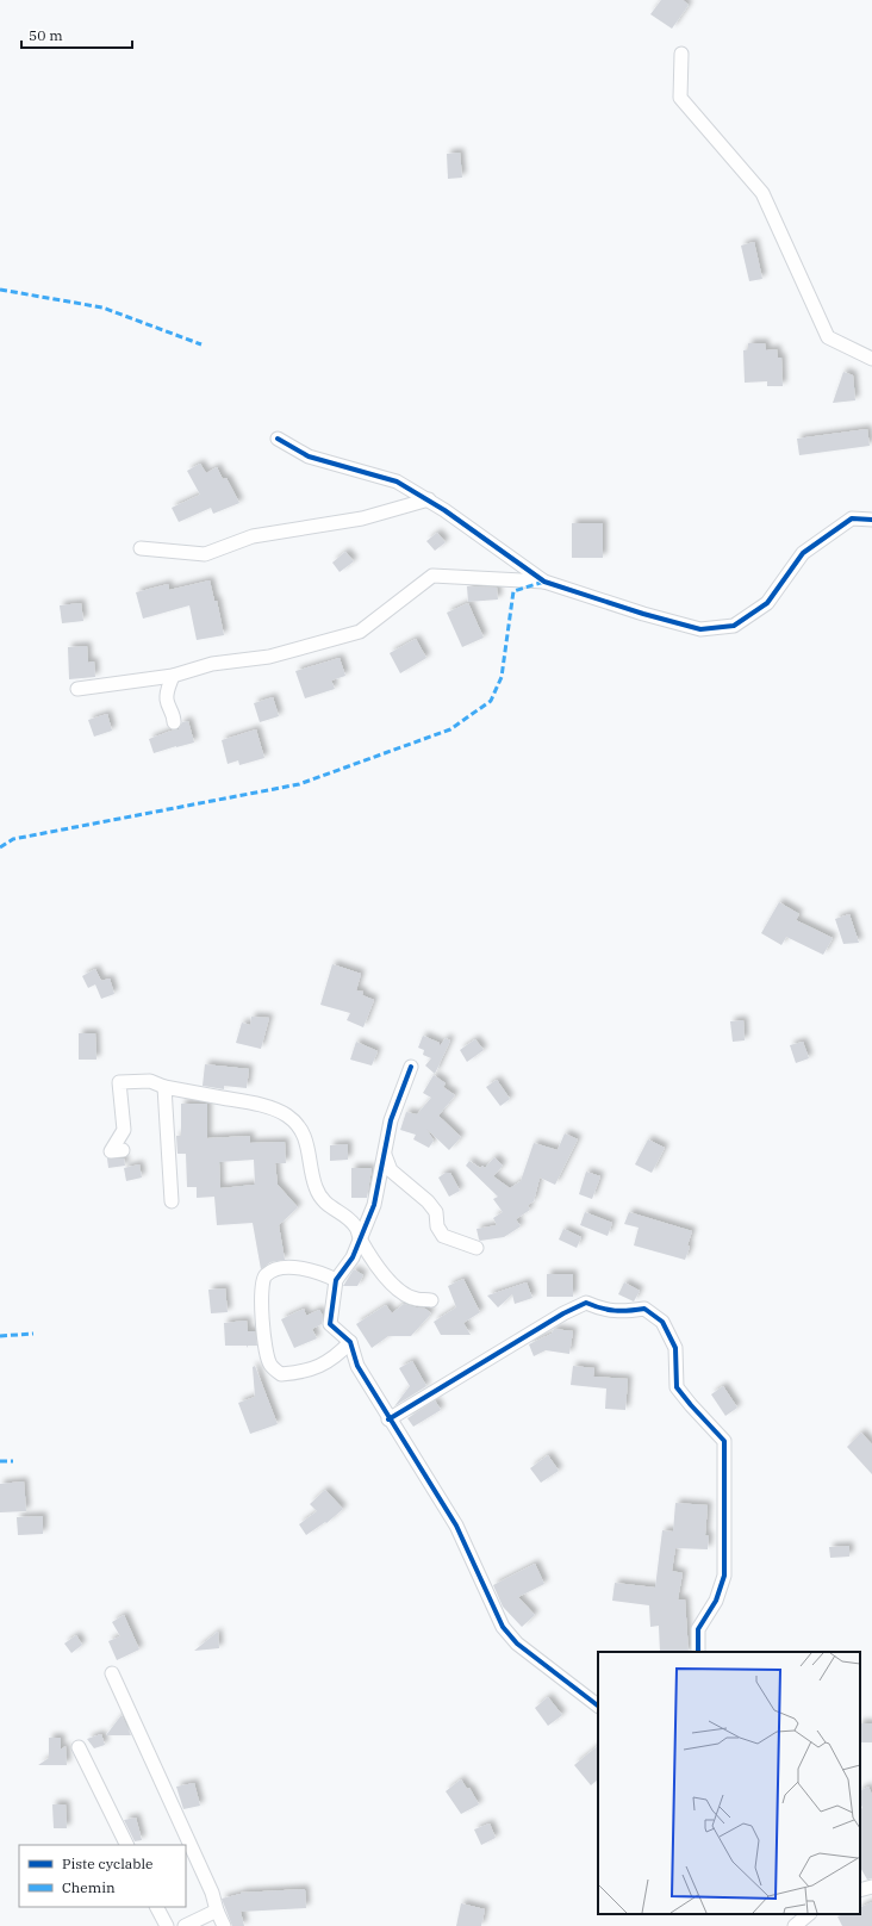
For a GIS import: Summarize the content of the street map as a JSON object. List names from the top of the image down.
{
  "legend": ["Piste cyclable", "Chemin"],
  "scale_bar": "50 m"
}
